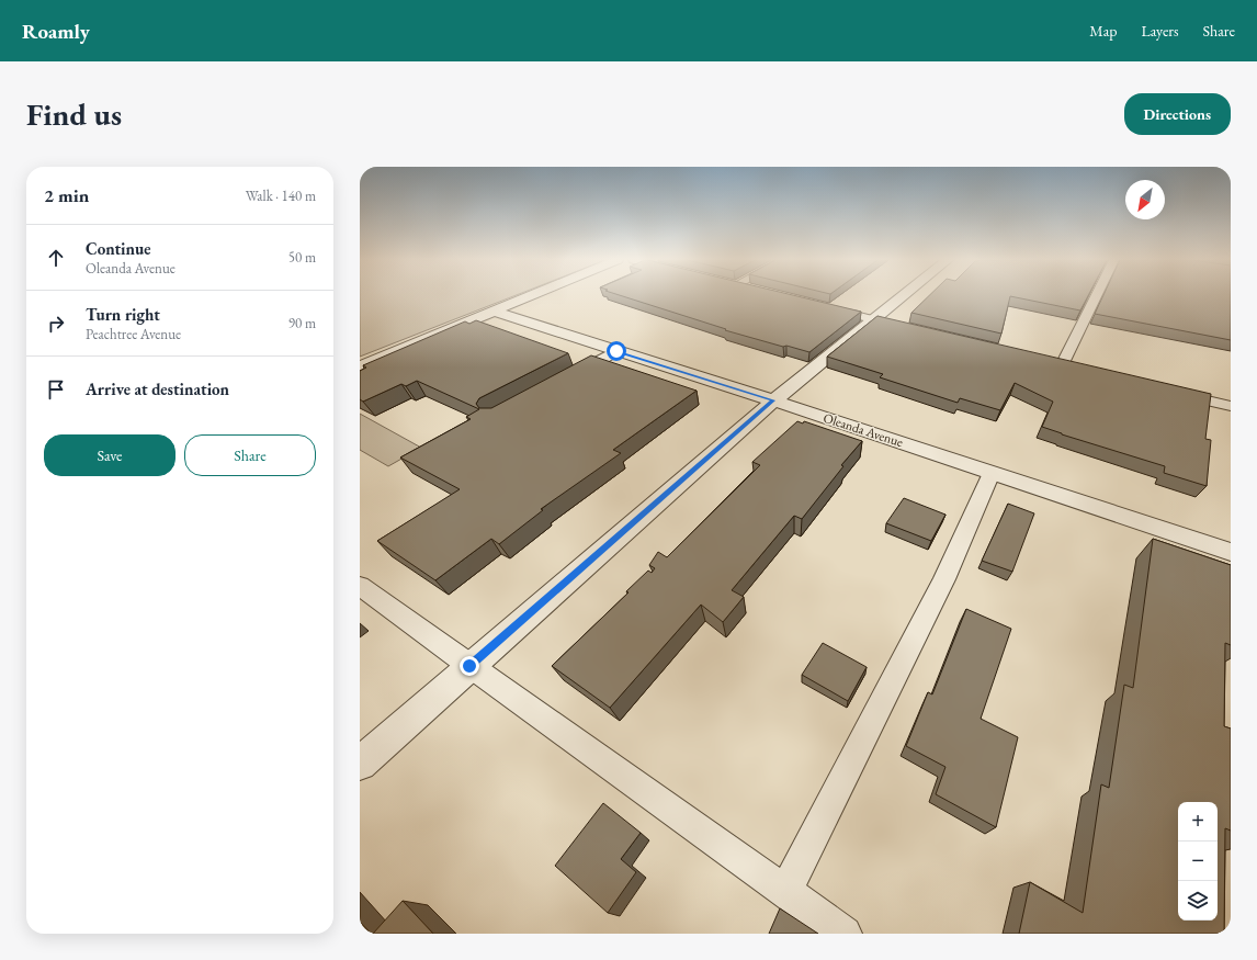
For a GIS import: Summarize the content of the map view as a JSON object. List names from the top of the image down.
{
  "streets": {
    "street": ["Oleanda Avenue"]
  },
  "north": "bottom left",
  "page": {
    "header": "Roamly",
    "nav": ["Map", "Layers", "Share"],
    "buttons": [
      "Directions",
      ["Save", "Share"]
    ],
    "title": "Find us",
    "heading": ["2 min", "Walk · 140 m"],
    "list": [
      ["Continue", "Oleanda Avenue", "50 m"],
      ["Turn right", "Peachtree Avenue", "90 m"],
      "Arrive at destination"
    ],
    "map_buttons": ["+", "−"]
  }
}
